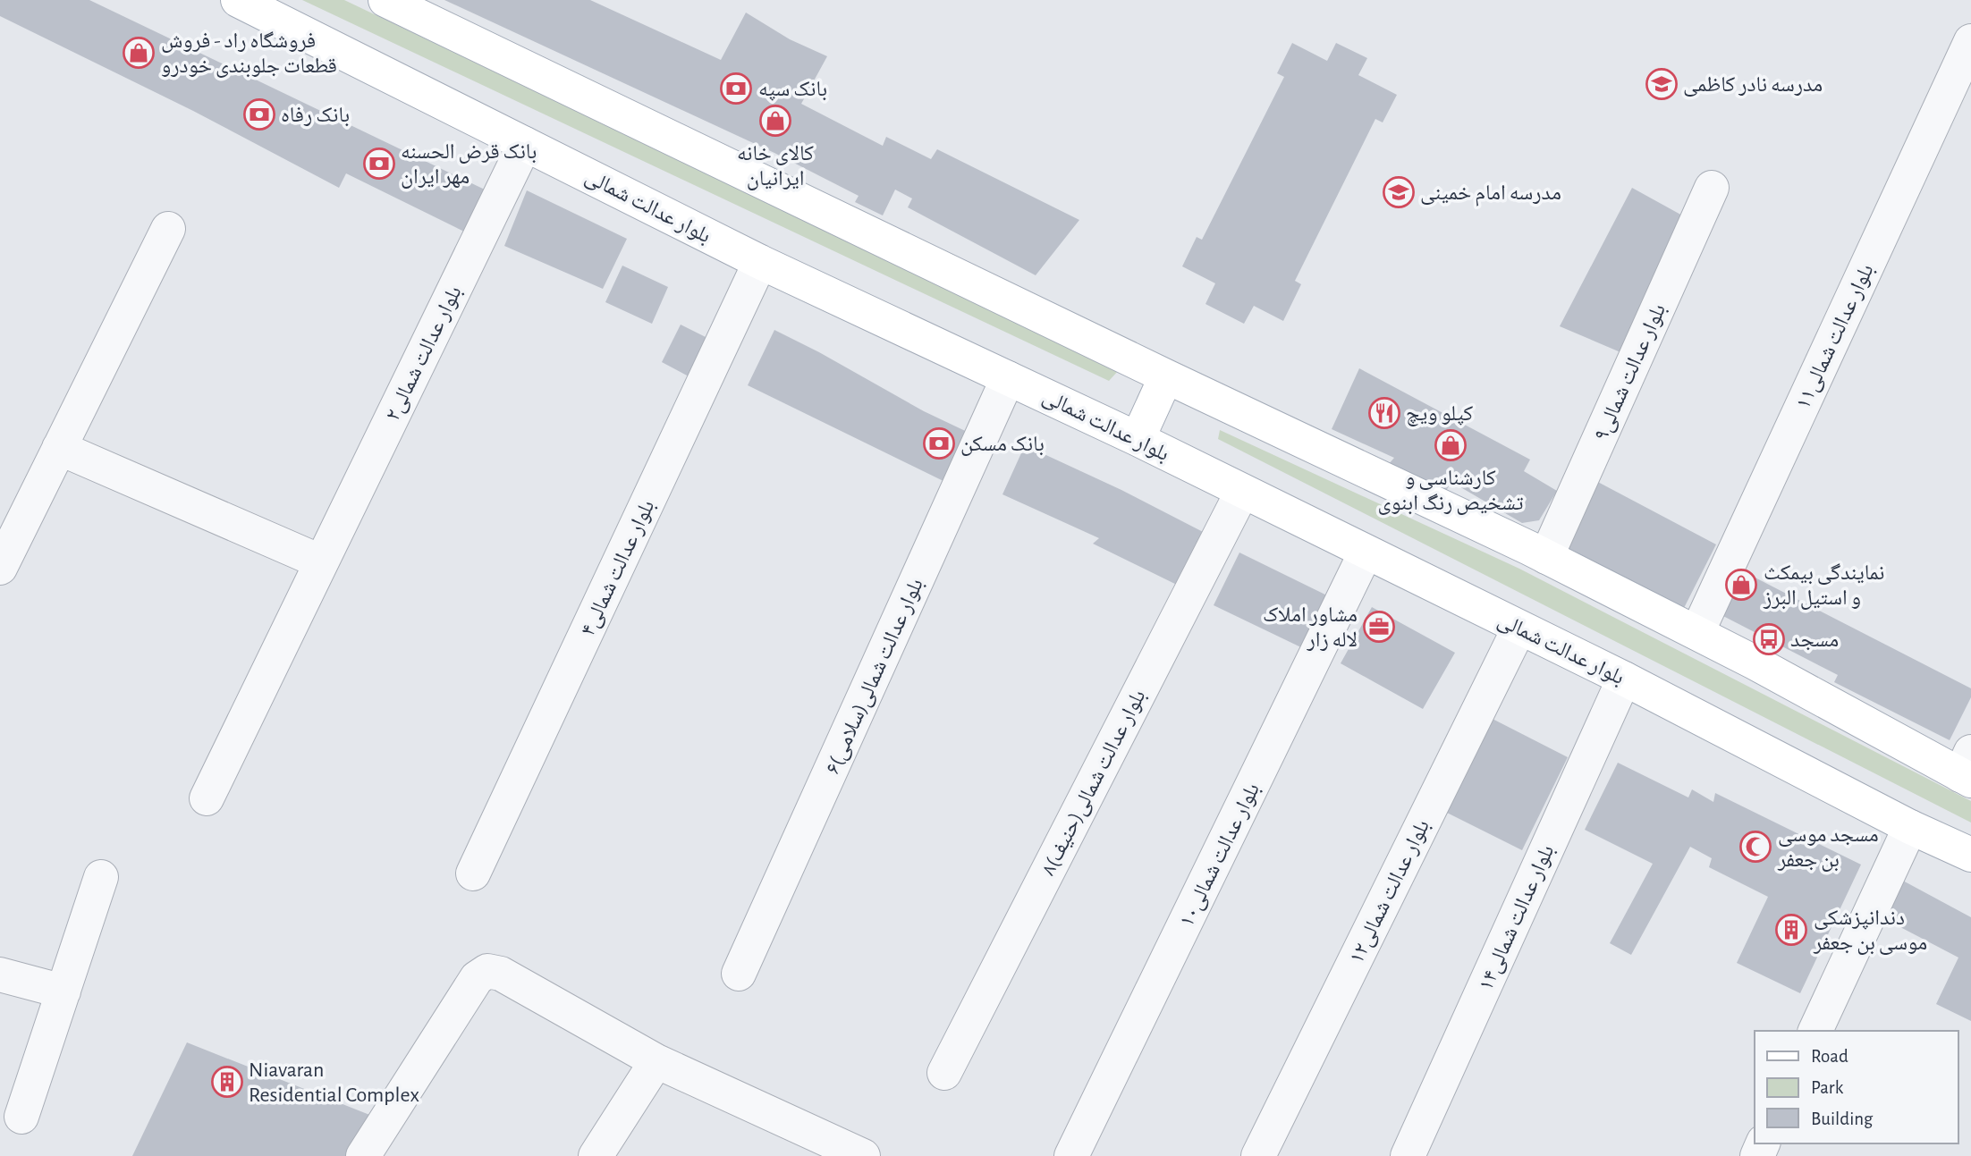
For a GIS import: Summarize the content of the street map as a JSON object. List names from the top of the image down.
{
  "streets": {
    "main road": ["بلوار عدالت شمالی"],
    "street": [
      "بلوار عدالت شمالی۱۱",
      "بلوار عدالت شمالی۲",
      "بلوار عدالت شمالی۹",
      "بلوار عدالت شمالی۴",
      "۶بلوار عدالت شمالی(سلامی)",
      "۸بلوار عدالت شمالی(حنیف)",
      "بلوار عدالت شمالی۱۰",
      "بلوار عدالت شمالی۱۲",
      "بلوار عدالت شمالی۱۴"
    ]
  },
  "crossings": [
    ["بلوار عدالت شمالی", "بلوار عدالت شمالی۲"],
    ["بلوار عدالت شمالی", "بلوار عدالت شمالی۴"],
    ["بلوار عدالت شمالی", "۶بلوار عدالت شمالی(سلامی)"],
    ["بلوار عدالت شمالی", "۸بلوار عدالت شمالی(حنیف)"],
    ["بلوار عدالت شمالی", "بلوار عدالت شمالی۱۰"],
    ["بلوار عدالت شمالی", "بلوار عدالت شمالی۱۲"],
    ["بلوار عدالت شمالی", "بلوار عدالت شمالی۱۴"]
  ],
  "places": {
    "shop": [
      "فروشگاه راد - فروش قطعات جلوبندی خودرو",
      "کالای خانه ایرانیان",
      "کارشناسی و تشخیص رنگ ابنوی",
      "نمایندگی بیمکث و استیل البرز"
    ],
    "school or university": ["مدرسه نادر کاظمی", "مدرسه امام خمینی"],
    "bank": [
      "بانک سپه",
      "بانک رفاه",
      "بانک قرض الحسنه مهر ایران",
      "بانک مسکن"
    ],
    "restaurant": ["کپلو ویچ"],
    "office": ["مشاور املاک لاله زار"],
    "bus stop": ["مسجد"],
    "mosque": ["مسجد موسی بن جعفر"],
    "building": ["دندانپزشکی موسی بن جعفر", "Niavaran Residential Complex"]
  },
  "legend": ["Road", "Park", "Building"]
}
